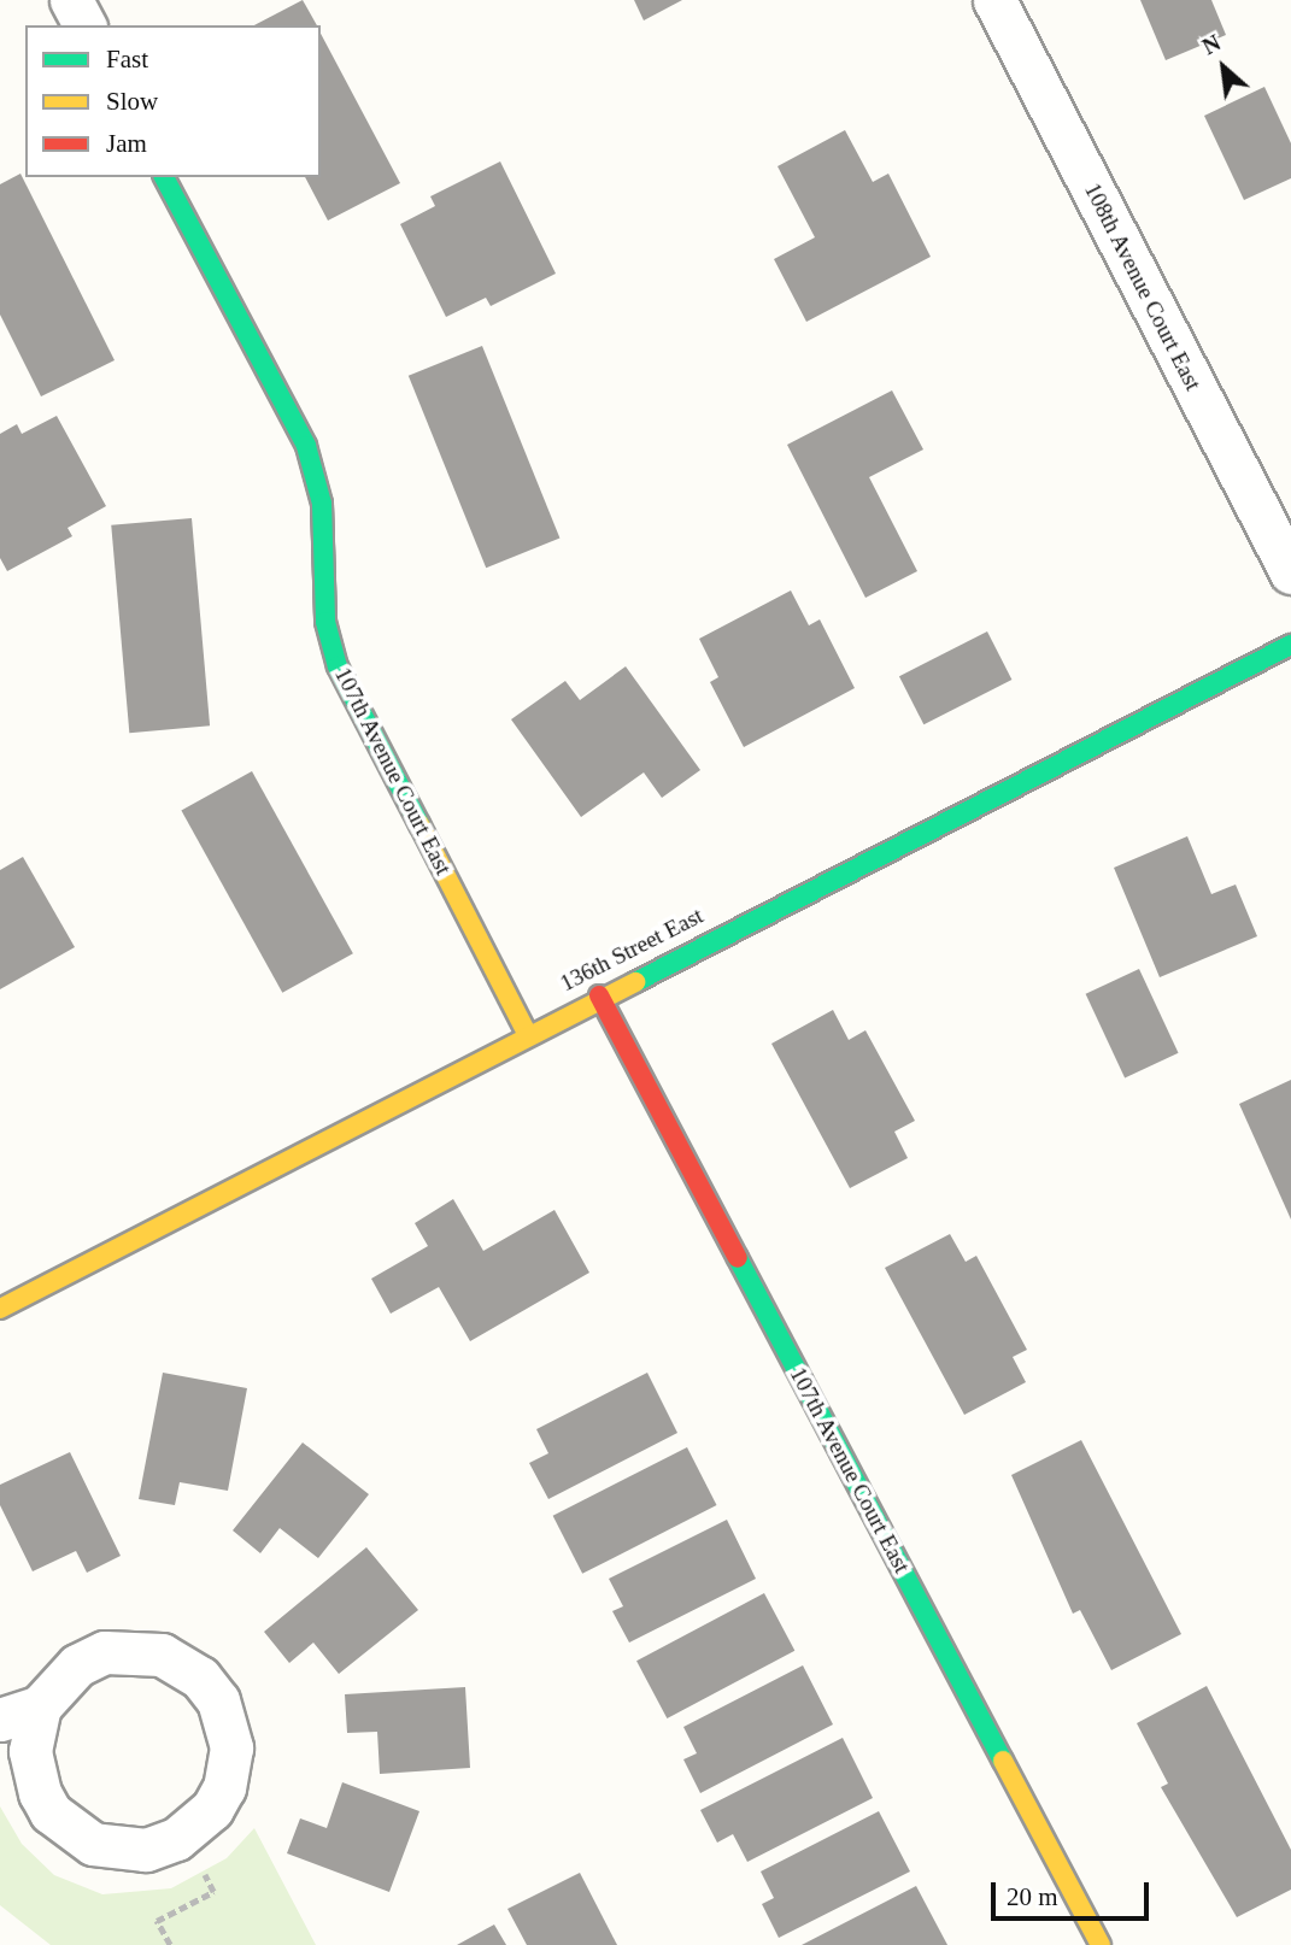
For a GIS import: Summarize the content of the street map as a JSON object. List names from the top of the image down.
{
  "streets": {
    "street": ["108th Avenue Court East", "107th Avenue Court East", "136th Street East"]
  },
  "crossings": [
    ["107th Avenue Court East", "136th Street East"]
  ],
  "legend": ["Fast", "Slow", "Jam"],
  "scale_bar": "20 m",
  "north": "top left"
}
